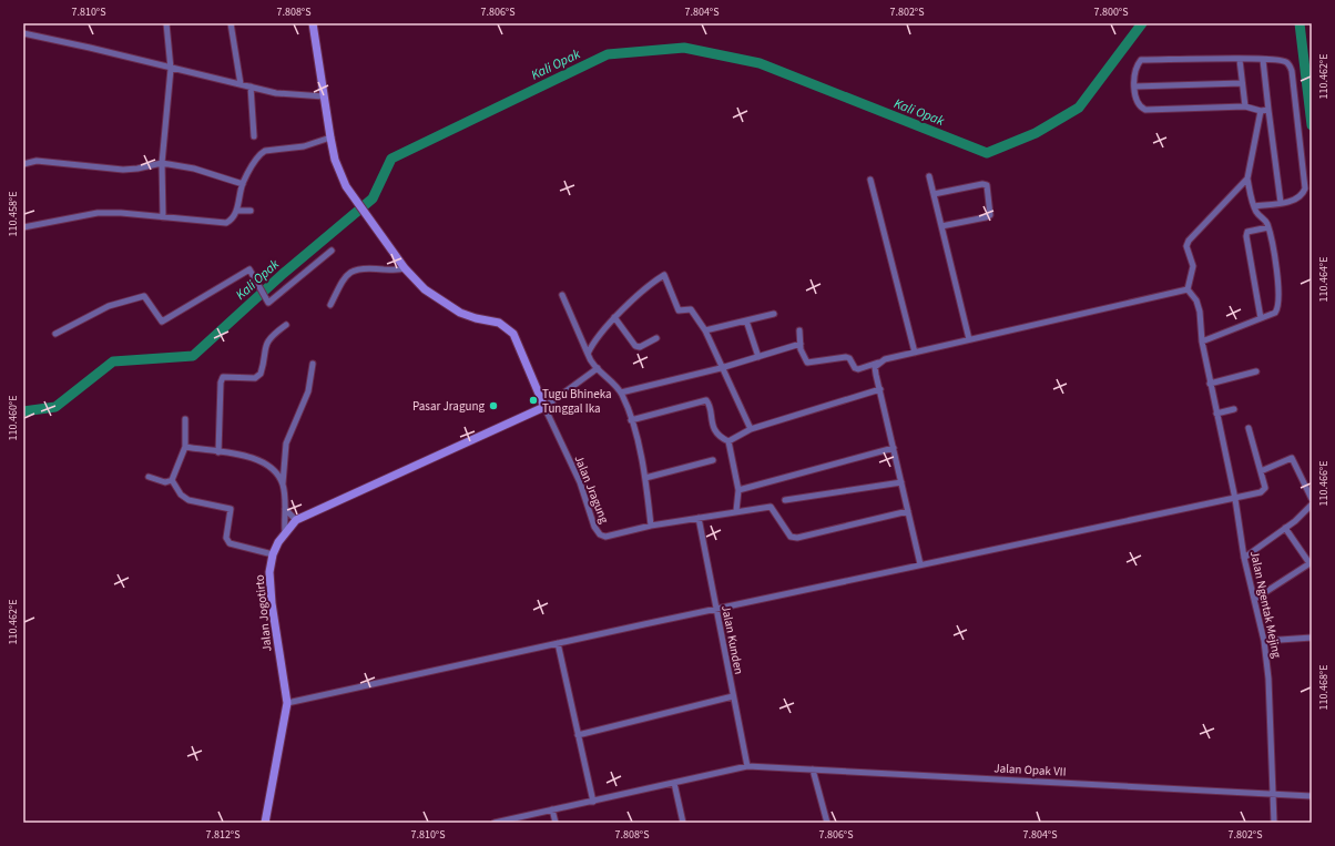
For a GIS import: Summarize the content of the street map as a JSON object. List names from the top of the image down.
{
  "streets": {
    "street": [
      "Jalan Jragung",
      "Jalan Ngentak Mejing",
      "Jalan Jogotirto",
      "Jalan Kunden",
      "Jalan Opak VII"
    ]
  },
  "crossings": [
    ["Jalan Jragung", "Jalan Jogotirto"],
    ["Jalan Jragung", "Jalan Kunden"],
    ["Jalan Ngentak Mejing", "Jalan Opak VII"],
    ["Jalan Kunden", "Jalan Opak VII"]
  ],
  "water": ["Kali Opak"],
  "places": ["Tugu Bhineka Tunggal Ika", "Pasar Jragung"],
  "coordinates": [
    "7.810°S",
    "7.808°S",
    "7.806°S",
    "7.804°S",
    "7.802°S",
    "7.800°S",
    "110.462°E",
    "110.458°E",
    "110.464°E",
    "110.460°E",
    "110.466°E",
    "110.468°E",
    "7.812°S"
  ]
}
